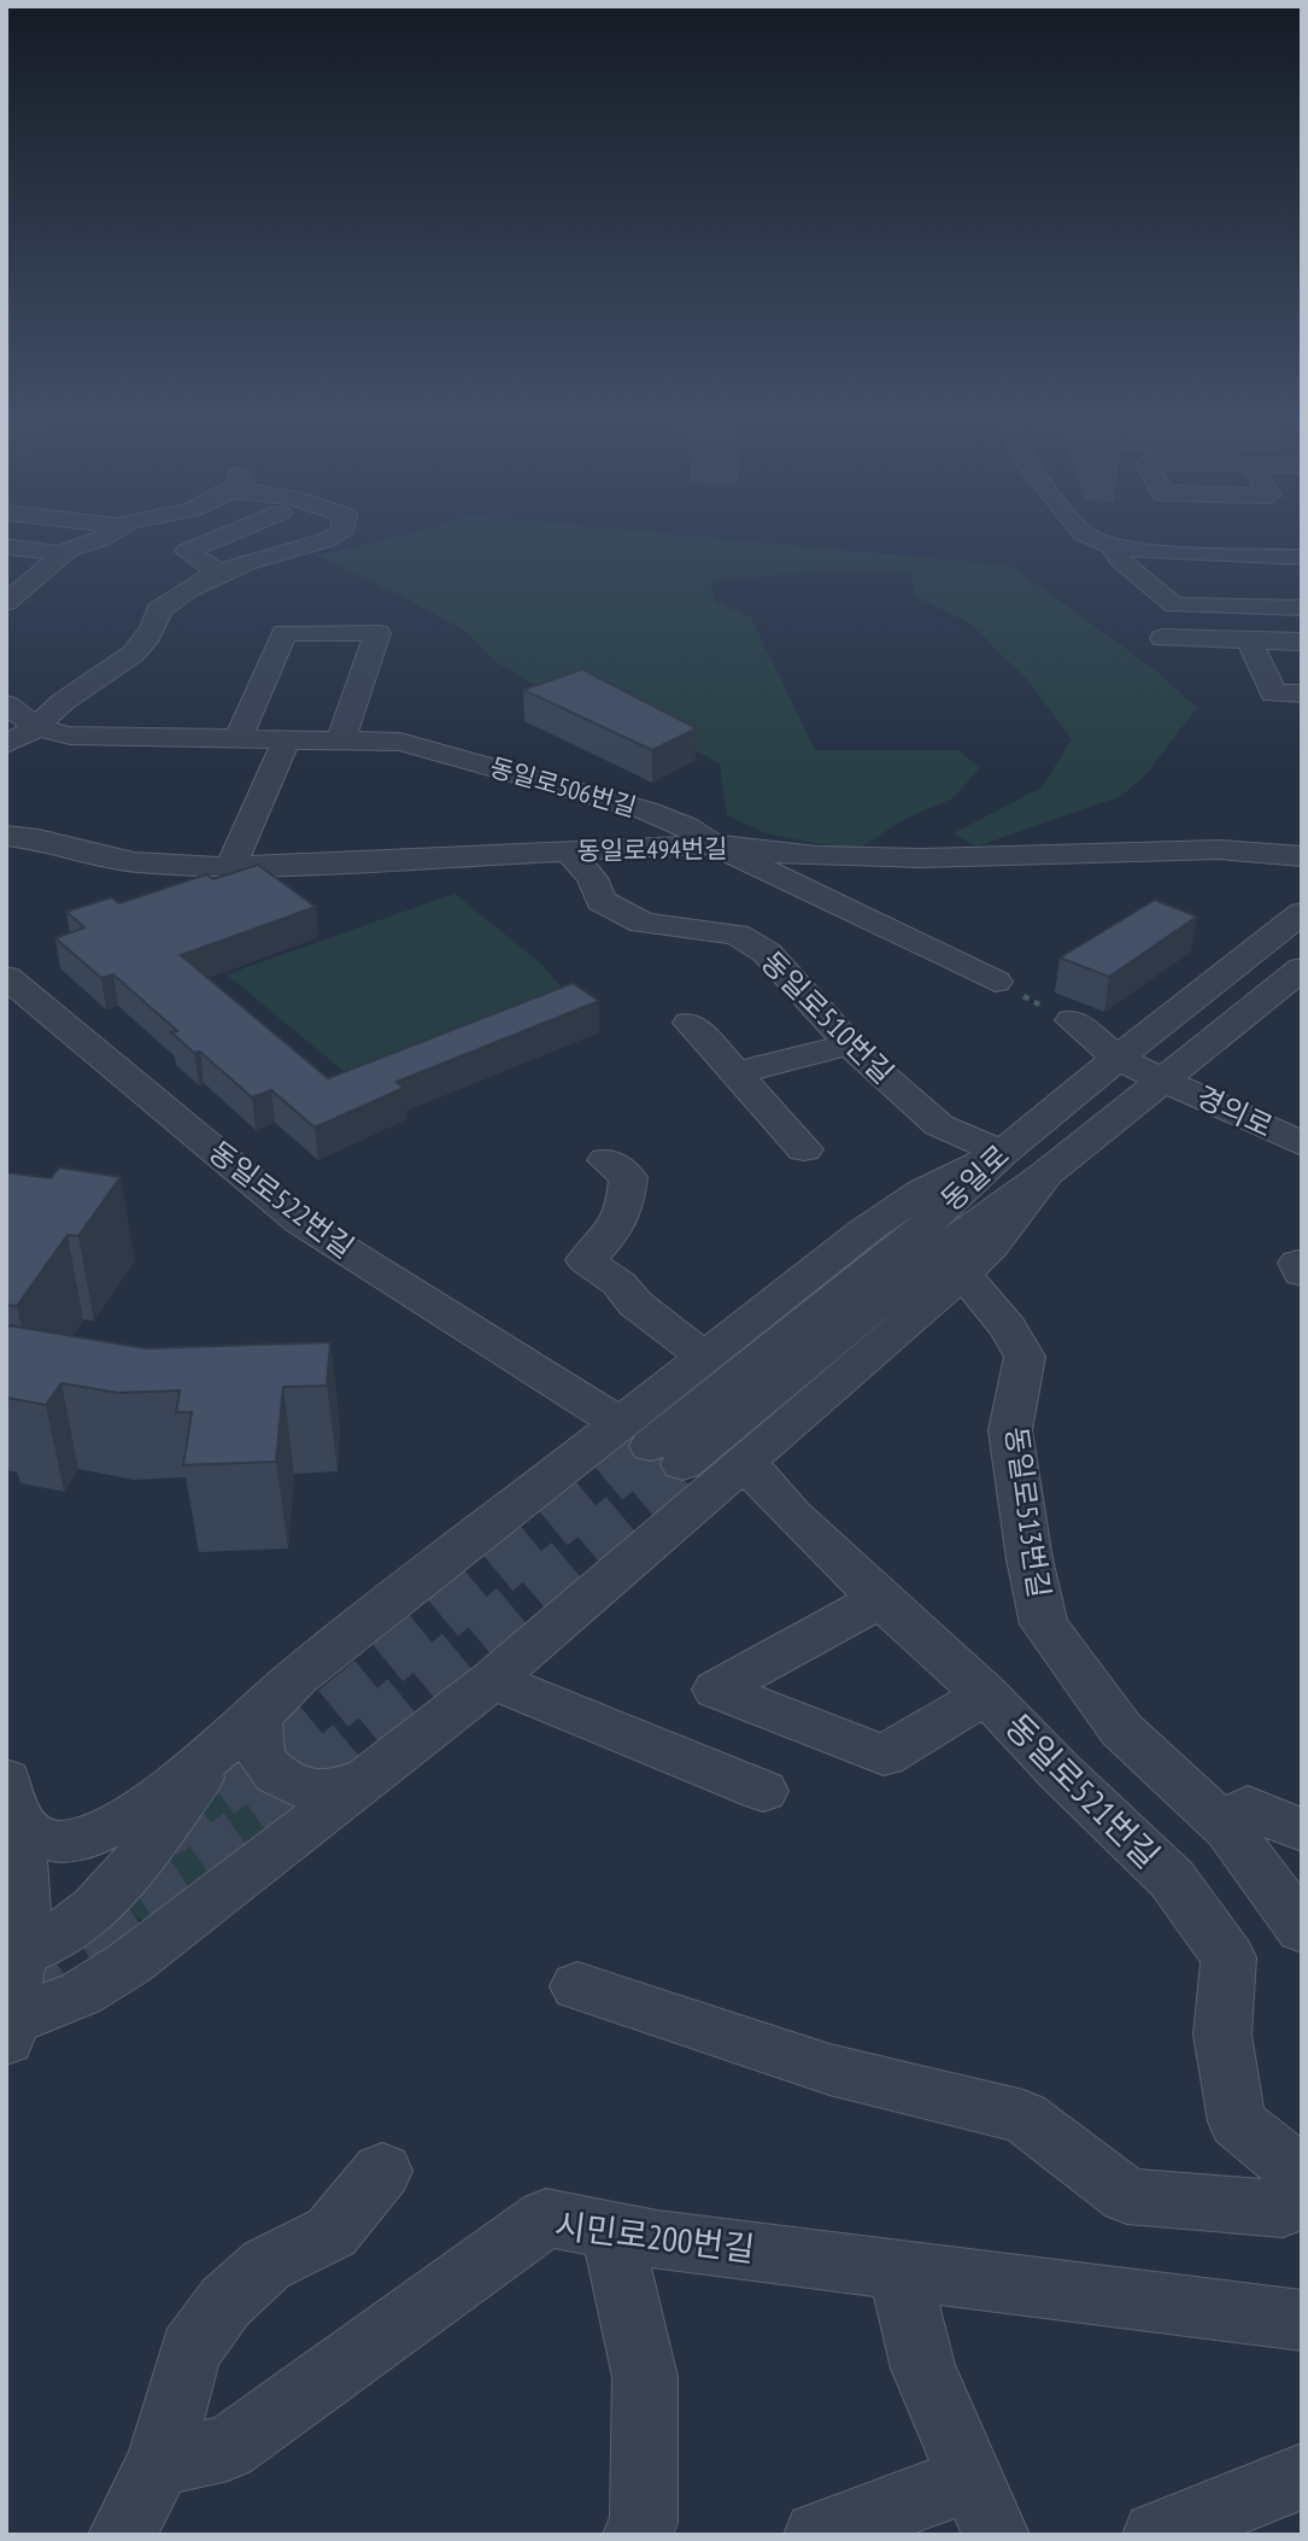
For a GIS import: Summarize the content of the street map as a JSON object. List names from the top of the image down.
{
  "streets": {
    "street": [
      "동일로506번길",
      "동일로494번길",
      "동일로510번길",
      "경의로",
      "동일로",
      "동일로522번길",
      "동일로513번길",
      "동일로521번길",
      "시민로200번길"
    ]
  },
  "crossings": [
    ["동일로506번길", "동일로494번길"],
    ["동일로494번길", "동일로510번길"],
    ["동일로510번길", "동일로"],
    ["경의로", "동일로"],
    ["동일로", "동일로522번길"]
  ]
}
